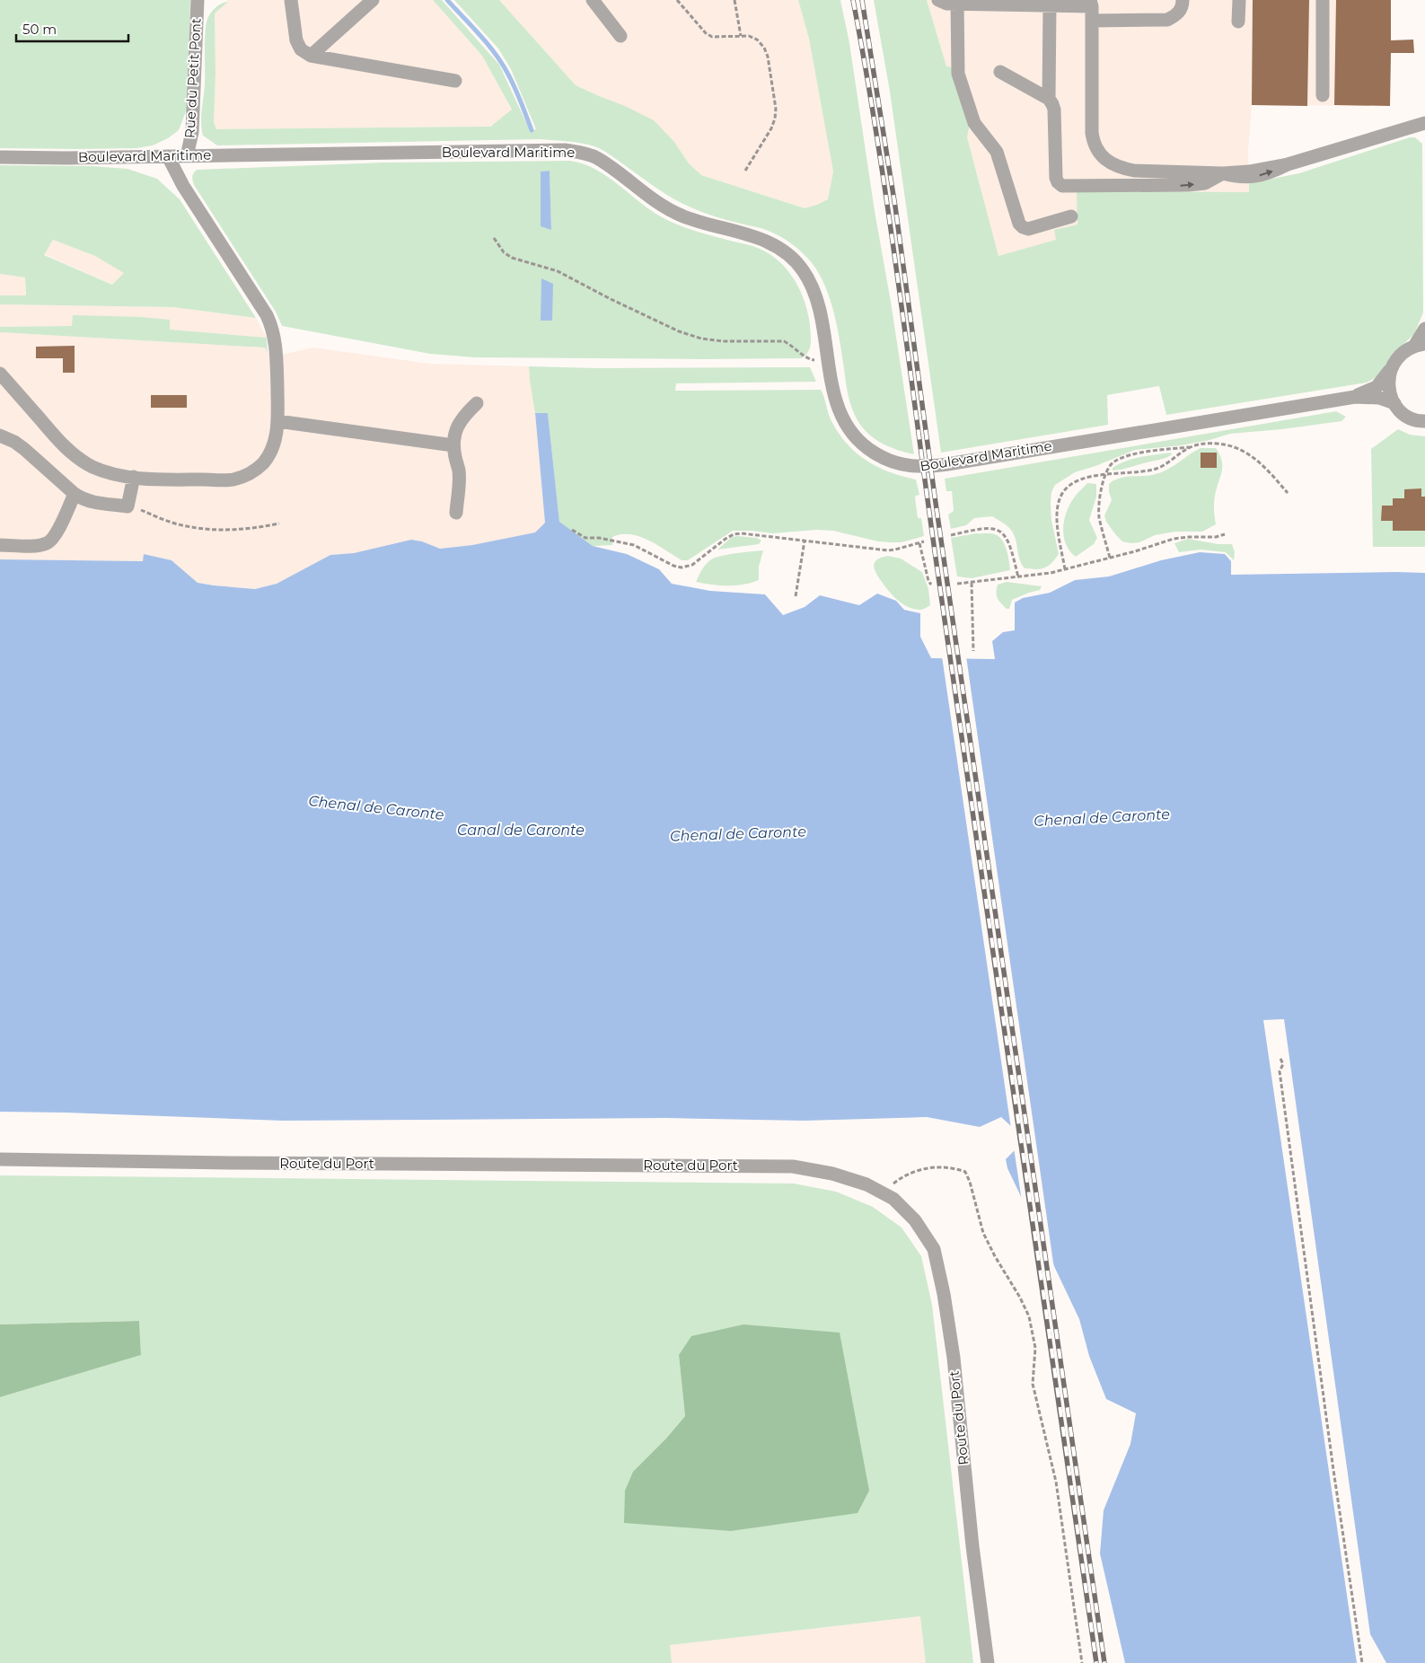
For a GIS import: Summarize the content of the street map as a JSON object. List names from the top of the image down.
{
  "streets": {
    "street": ["Rue du Petit Pont", "Boulevard Maritime", "Route du Port"]
  },
  "crossings": [
    ["Rue du Petit Pont", "Boulevard Maritime"]
  ],
  "water": ["Chenal de Caronte", "Canal de Caronte"],
  "scale_bar": "50 m"
}
